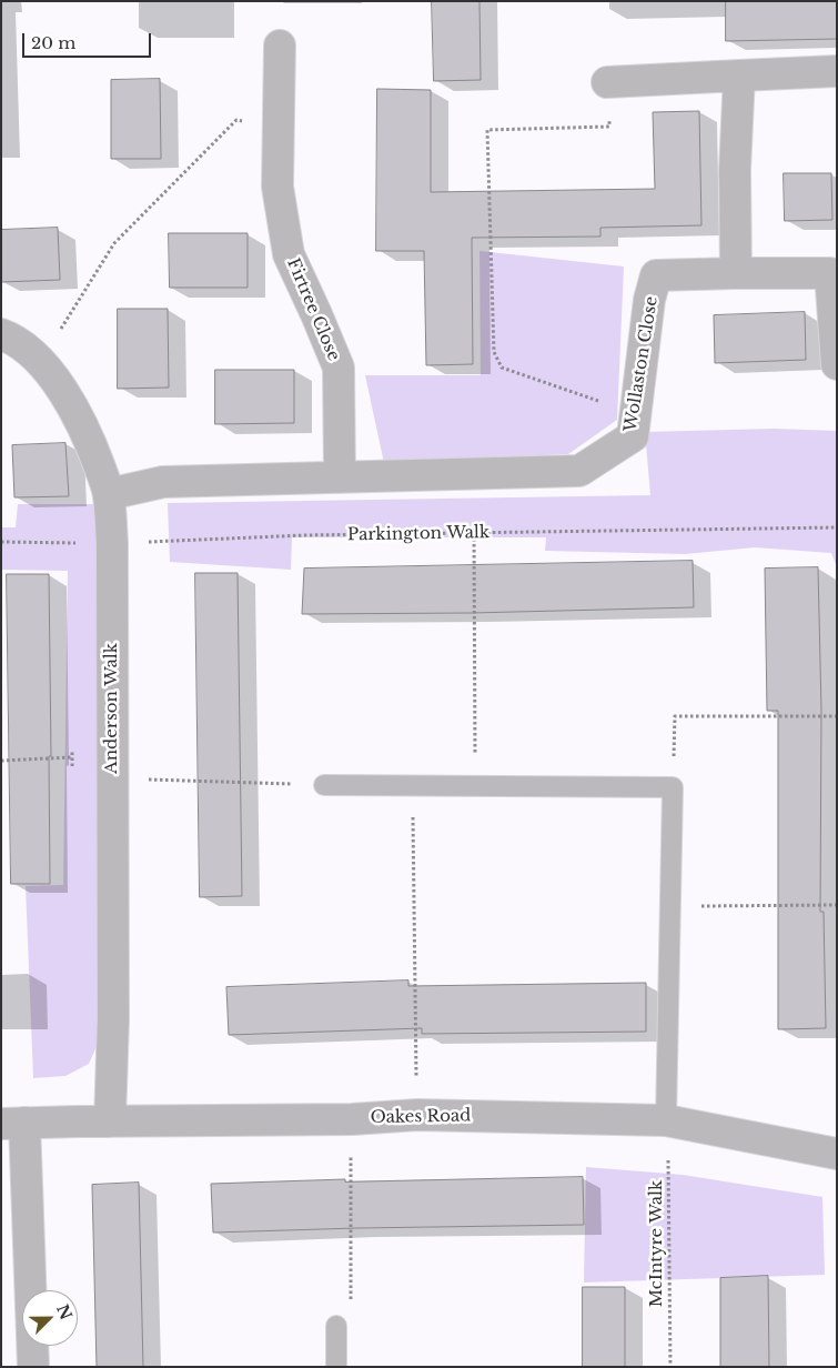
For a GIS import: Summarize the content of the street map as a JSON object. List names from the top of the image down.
{
  "streets": {
    "street": [
      "Firtree Close",
      "Wollaston Close",
      "Anderson Walk",
      "Oakes Road"
    ],
    "path": ["Parkington Walk", "McIntyre Walk"]
  },
  "crossings": [
    ["Firtree Close", "Wollaston Close"],
    ["Parkington Walk", "Anderson Walk"],
    ["Anderson Walk", "Oakes Road"],
    ["Oakes Road", "McIntyre Walk"]
  ],
  "scale_bar": "20 m",
  "north": "top right"
}
